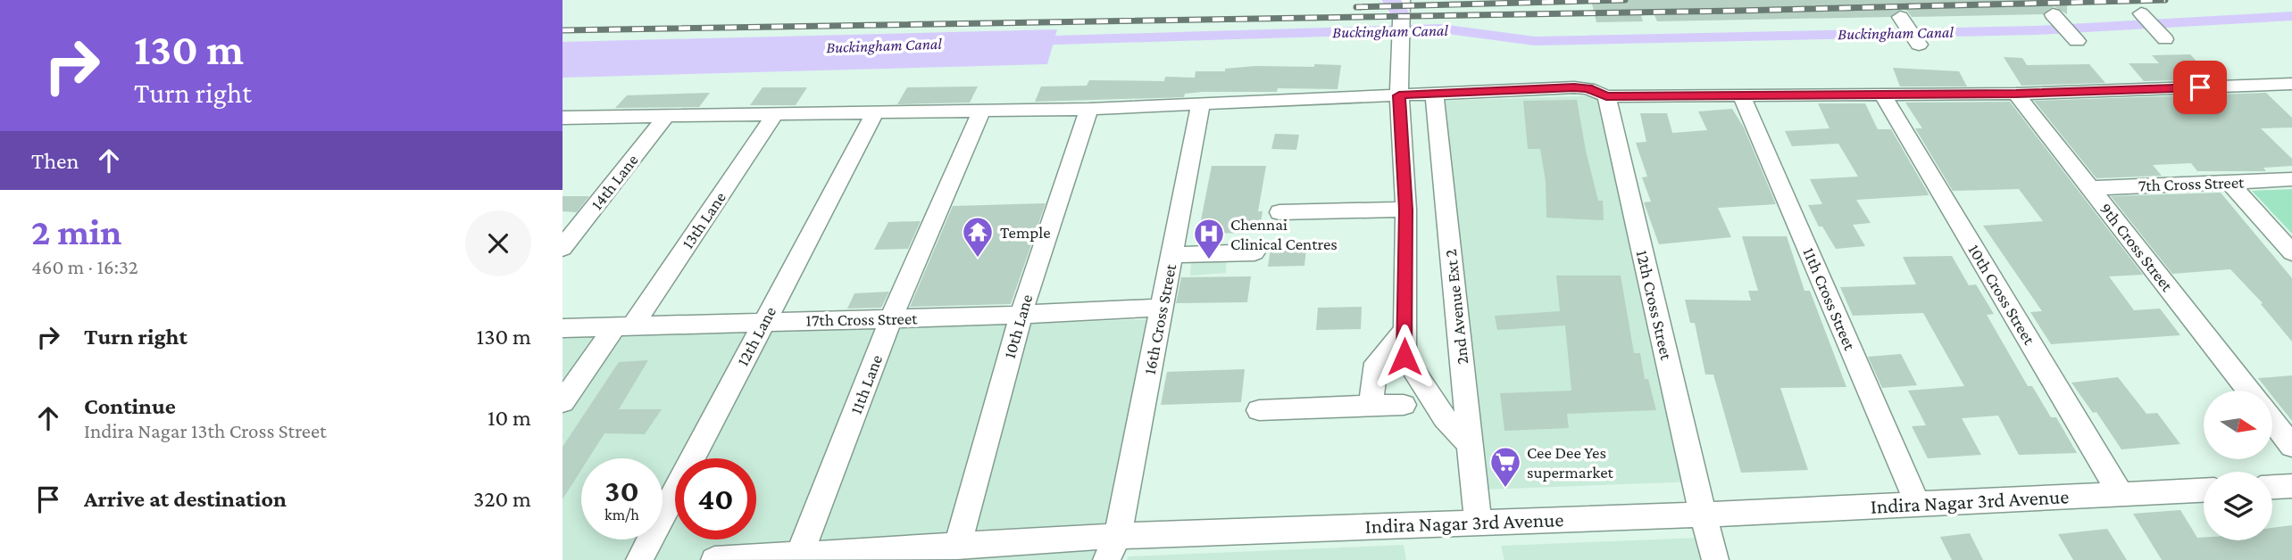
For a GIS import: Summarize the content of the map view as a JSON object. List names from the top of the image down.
{
  "streets": {
    "street": [
      "14th Lane",
      "7th Cross Street",
      "13th Lane",
      "9th Cross Street",
      "10th Cross Street",
      "11th Cross Street",
      "12th Cross Street",
      "2nd Avenue Ext 2",
      "17th Cross Street",
      "16th Cross Street",
      "10th Lane",
      "12th Lane",
      "11th Lane",
      "Indira Nagar 3rd Avenue"
    ]
  },
  "crossings": [
    ["7th Cross Street", "9th Cross Street"],
    ["13th Lane", "17th Cross Street"],
    ["10th Cross Street", "Indira Nagar 3rd Avenue"],
    ["11th Cross Street", "Indira Nagar 3rd Avenue"],
    ["12th Cross Street", "Indira Nagar 3rd Avenue"],
    ["2nd Avenue Ext 2", "Indira Nagar 3rd Avenue"],
    ["17th Cross Street", "16th Cross Street"],
    ["17th Cross Street", "10th Lane"],
    ["17th Cross Street", "12th Lane"],
    ["17th Cross Street", "11th Lane"],
    ["16th Cross Street", "Indira Nagar 3rd Avenue"],
    ["10th Lane", "Indira Nagar 3rd Avenue"],
    ["11th Lane", "Indira Nagar 3rd Avenue"]
  ],
  "water": ["Buckingham Canal"],
  "places": {
    "temple": ["Temple"],
    "hospital": ["Chennai Clinical Centres"],
    "supermarket": ["Cee Dee Yes supermarket"]
  },
  "north": "right",
  "page": {
    "turn": ["130 m", "Turn right"],
    "then": "Then",
    "heading": ["2 min", "460 m · 16:32"],
    "list": [
      {
        "name": "Turn right",
        "value": "130 m"
      },
      {
        "name": "Continue",
        "note": "Indira Nagar 13th Cross Street",
        "value": "10 m"
      },
      {
        "name": "Arrive at destination",
        "value": "320 m"
      }
    ],
    "speed": "30 km/h",
    "limit": "40"
  }
}
